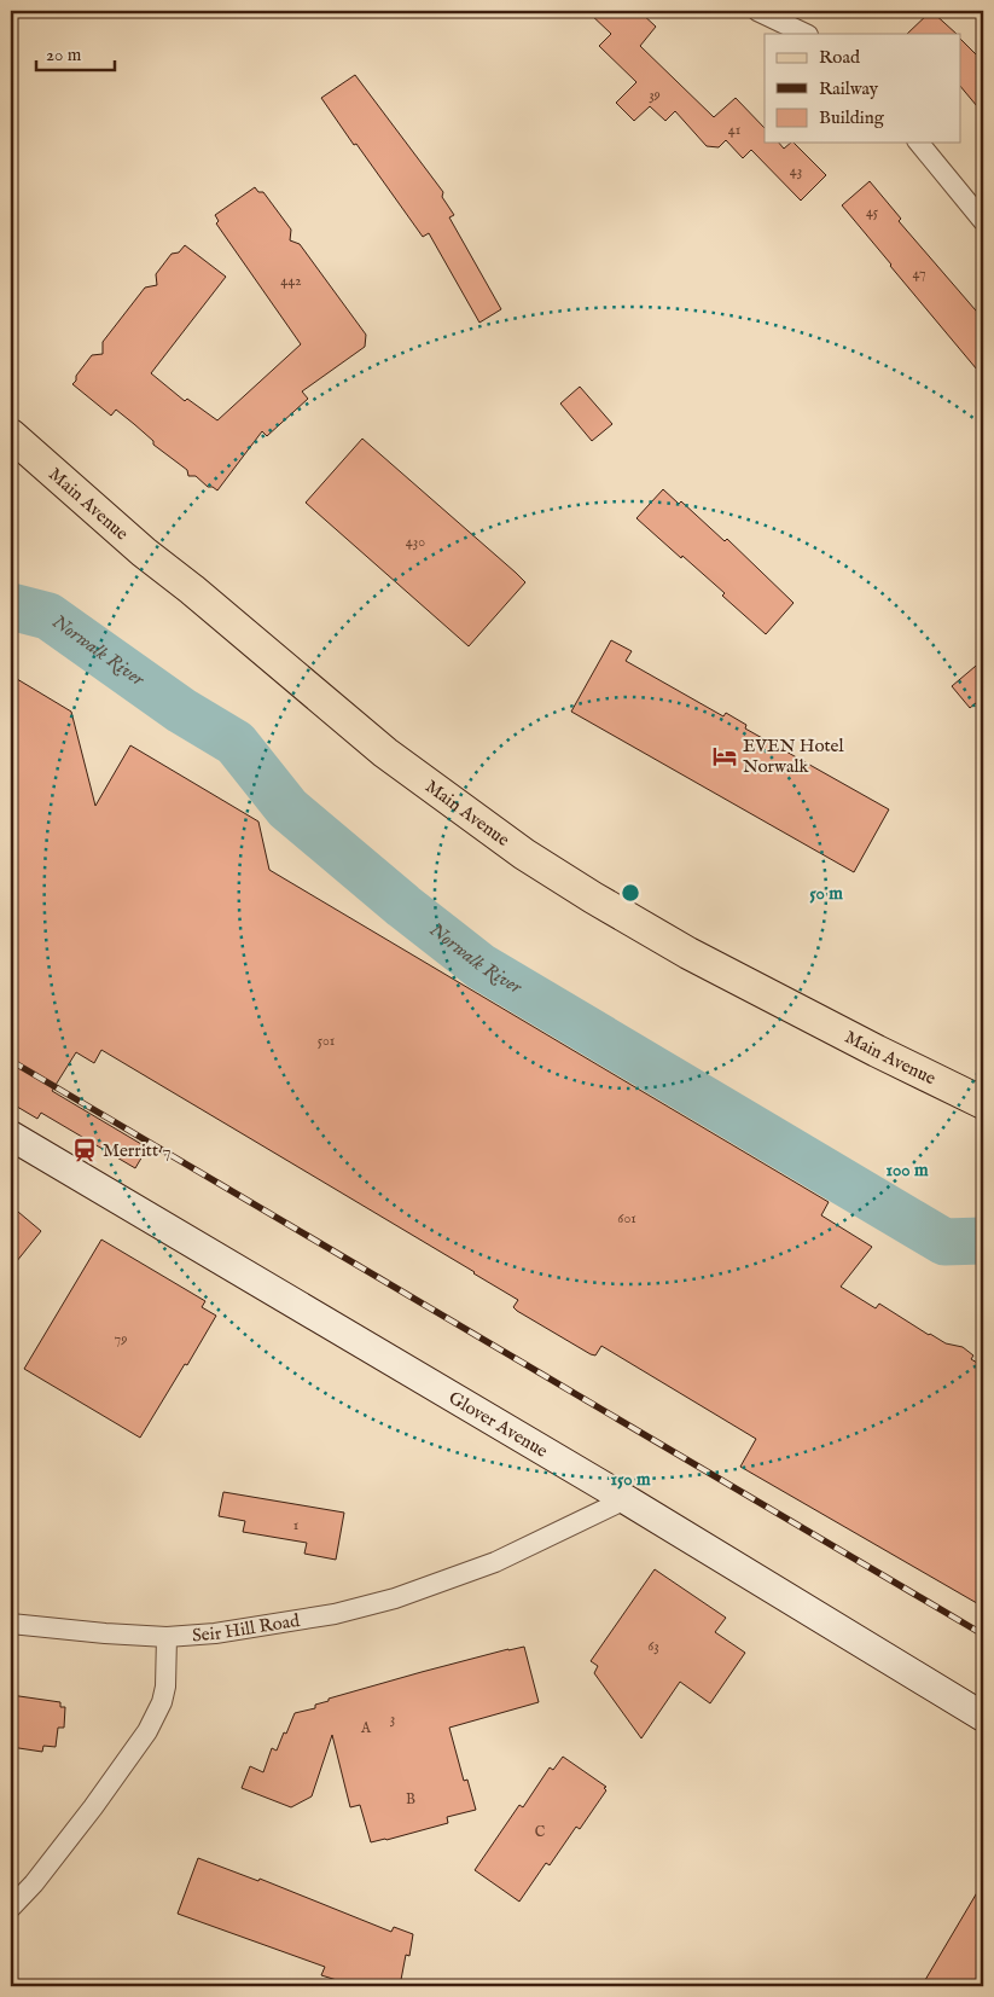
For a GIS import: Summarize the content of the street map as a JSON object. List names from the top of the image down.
{
  "streets": {
    "main road": ["Main Avenue"],
    "street": ["Glover Avenue", "Seir Hill Road"]
  },
  "crossings": [
    ["Glover Avenue", "Seir Hill Road"]
  ],
  "water": ["Norwalk River"],
  "places": {
    "hotel": ["EVEN Hotel Norwalk"],
    "station": ["Merritt 7"]
  },
  "house_numbers": [
    "39",
    "41",
    "43",
    "45",
    "47",
    "442",
    "430",
    "501",
    "601",
    "79",
    "1",
    "63",
    "3",
    "A",
    "B",
    "C"
  ],
  "legend": ["Road", "Railway", "Building"],
  "scale_bar": "20 m",
  "rings": ["50 m", "100 m", "150 m"]
}
